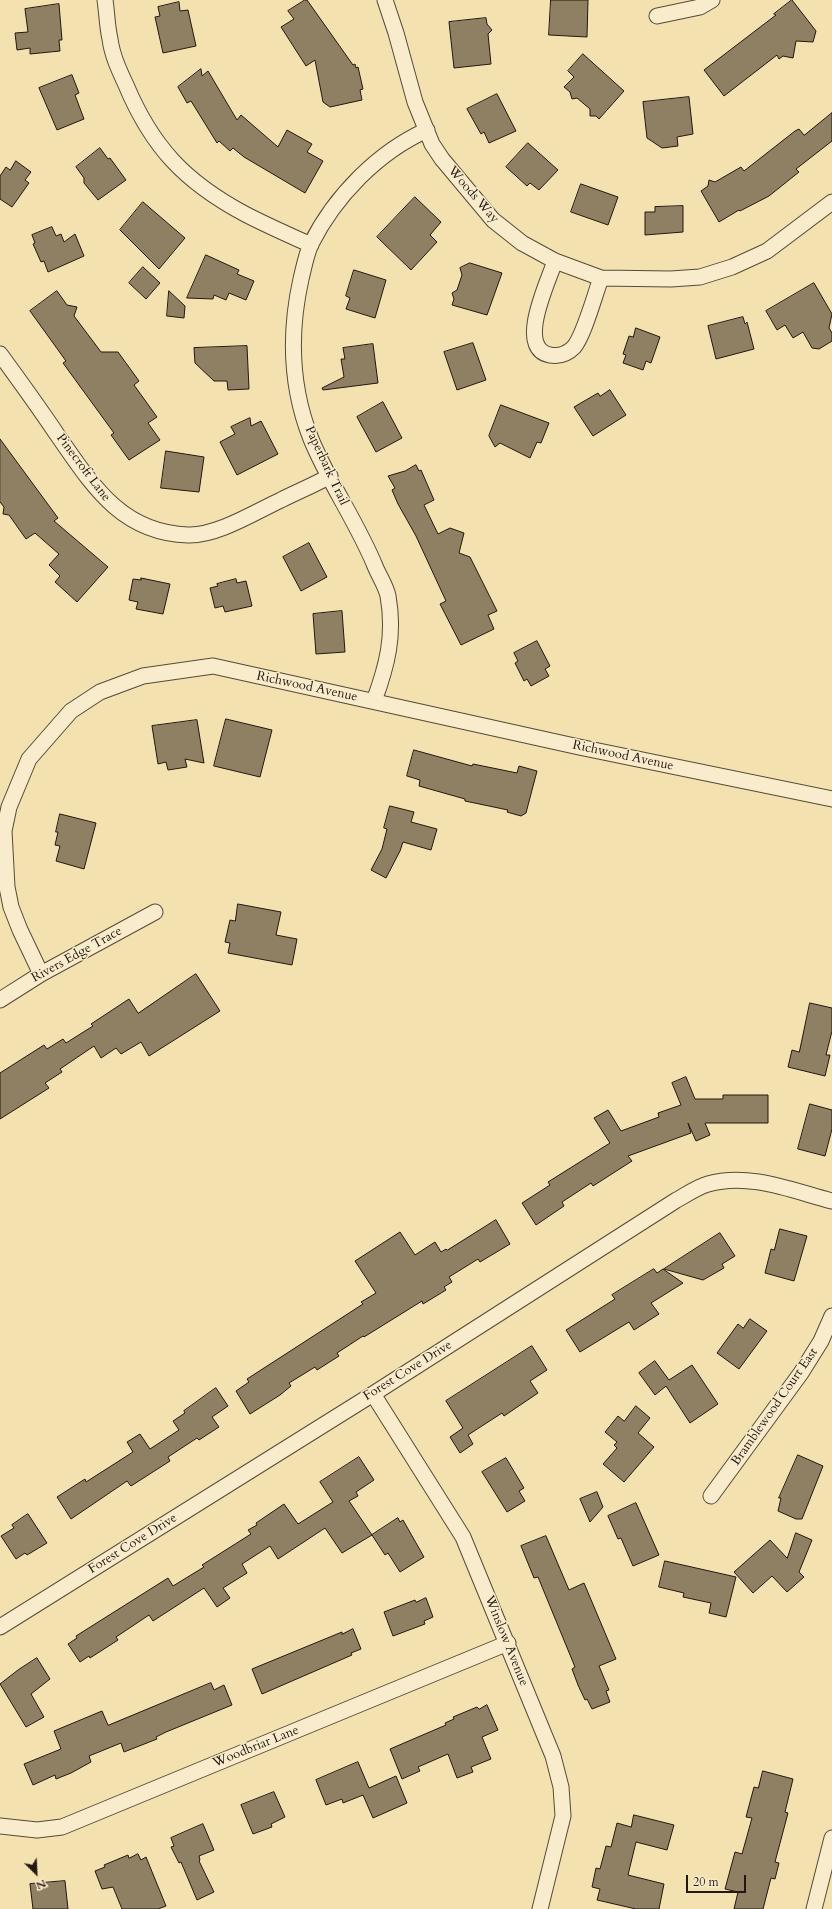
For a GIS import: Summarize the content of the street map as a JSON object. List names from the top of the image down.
{
  "streets": {
    "street": [
      "Woods Way",
      "Paperbark Trail",
      "Pinecroft Lane",
      "Richwood Avenue",
      "Rivers Edge Trace",
      "Forest Cove Drive",
      "Bramblewood Court East",
      "Winslow Avenue",
      "Woodbriar Lane"
    ]
  },
  "crossings": [
    ["Woods Way", "Paperbark Trail"],
    ["Paperbark Trail", "Pinecroft Lane"],
    ["Paperbark Trail", "Richwood Avenue"],
    ["Richwood Avenue", "Rivers Edge Trace"],
    ["Forest Cove Drive", "Winslow Avenue"],
    ["Winslow Avenue", "Woodbriar Lane"]
  ],
  "scale_bar": "20 m",
  "north": "bottom right"
}
